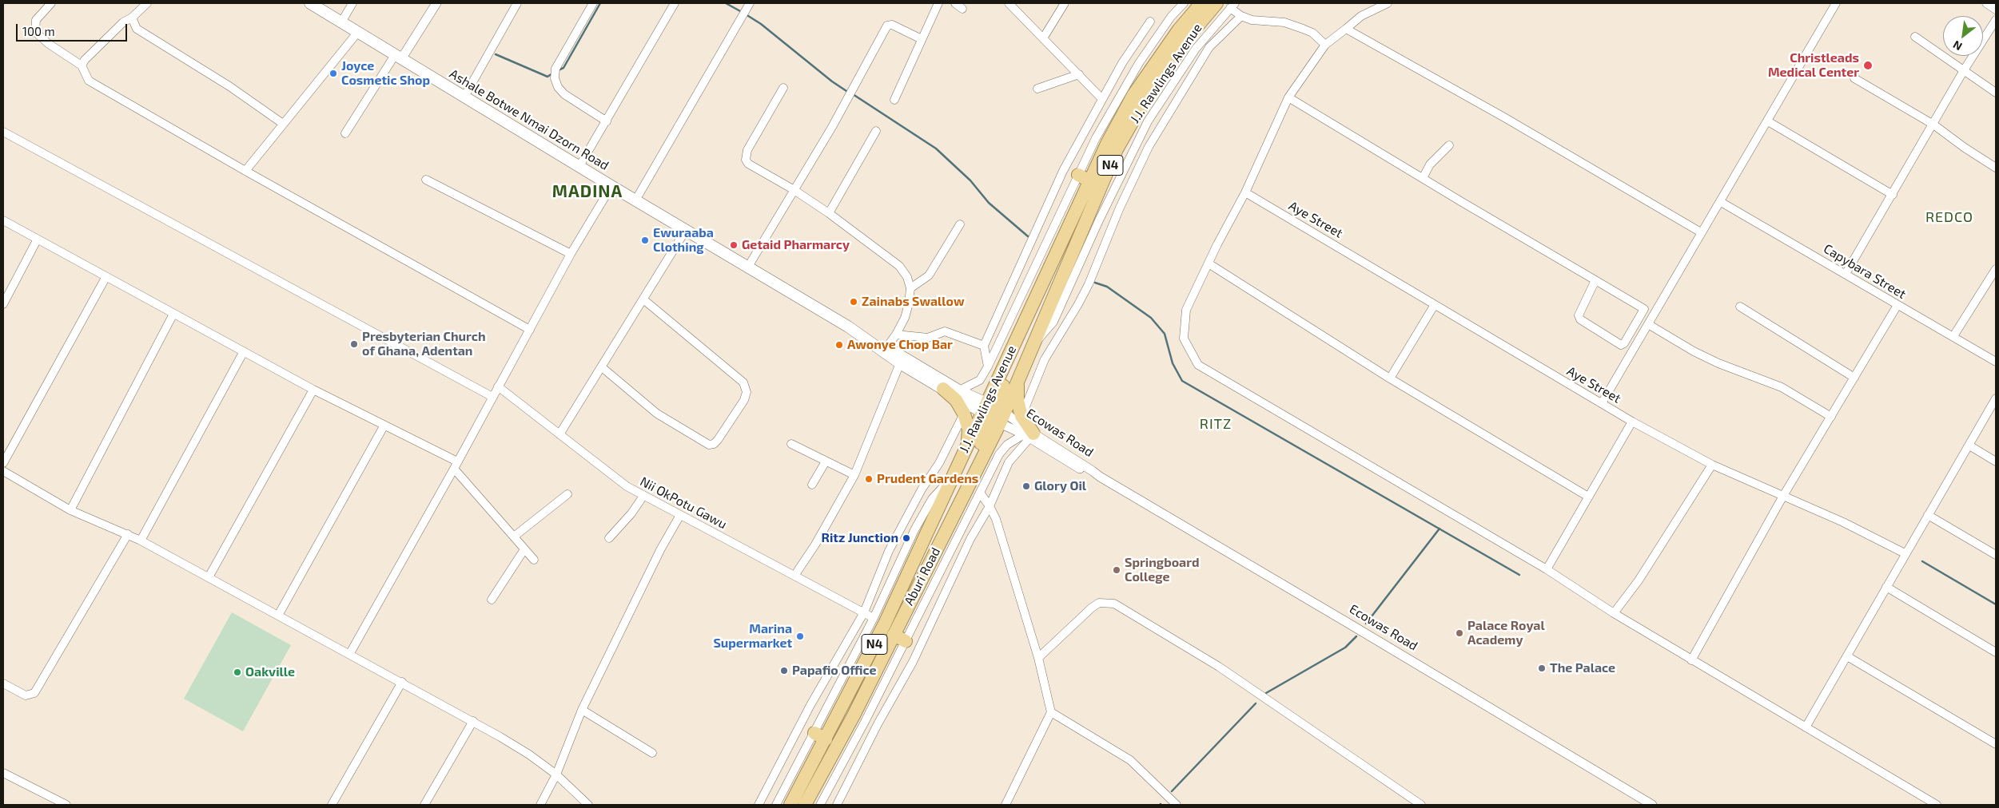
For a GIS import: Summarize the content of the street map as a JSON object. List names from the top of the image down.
{
  "streets": {
    "highway": ["J.J. Rawlings Avenue", "N4", "Aburi Road"],
    "main road": ["Ashale Botwe Nmai Dzorn Road"],
    "street": [
      "Aye Street",
      "Capybara Street",
      "Ecowas Road",
      "Nii OkPotu Gawu"
    ]
  },
  "crossings": [
    ["J.J. Rawlings Avenue", "Ecowas Road"],
    ["J.J. Rawlings Avenue", "Aburi Road"],
    ["Ecowas Road", "Aburi Road"]
  ],
  "districts": ["MADINA", "REDCO", "RITZ"],
  "places": [
    "Christleads Medical Center",
    "Joyce Cosmetic Shop",
    "Ewuraaba Clothing",
    "Getaid Pharmarcy",
    "Zainabs Swallow",
    "Presbyterian Church of Ghana, Adentan",
    "Awonye Chop Bar",
    "Prudent Gardens",
    "Glory Oil",
    "Ritz Junction",
    "Springboard College",
    "Palace Royal Academy",
    "Marina Supermarket",
    "The Palace",
    "Papafio Office",
    "Oakville"
  ],
  "scale_bar": "100 m",
  "north": "bottom left"
}
